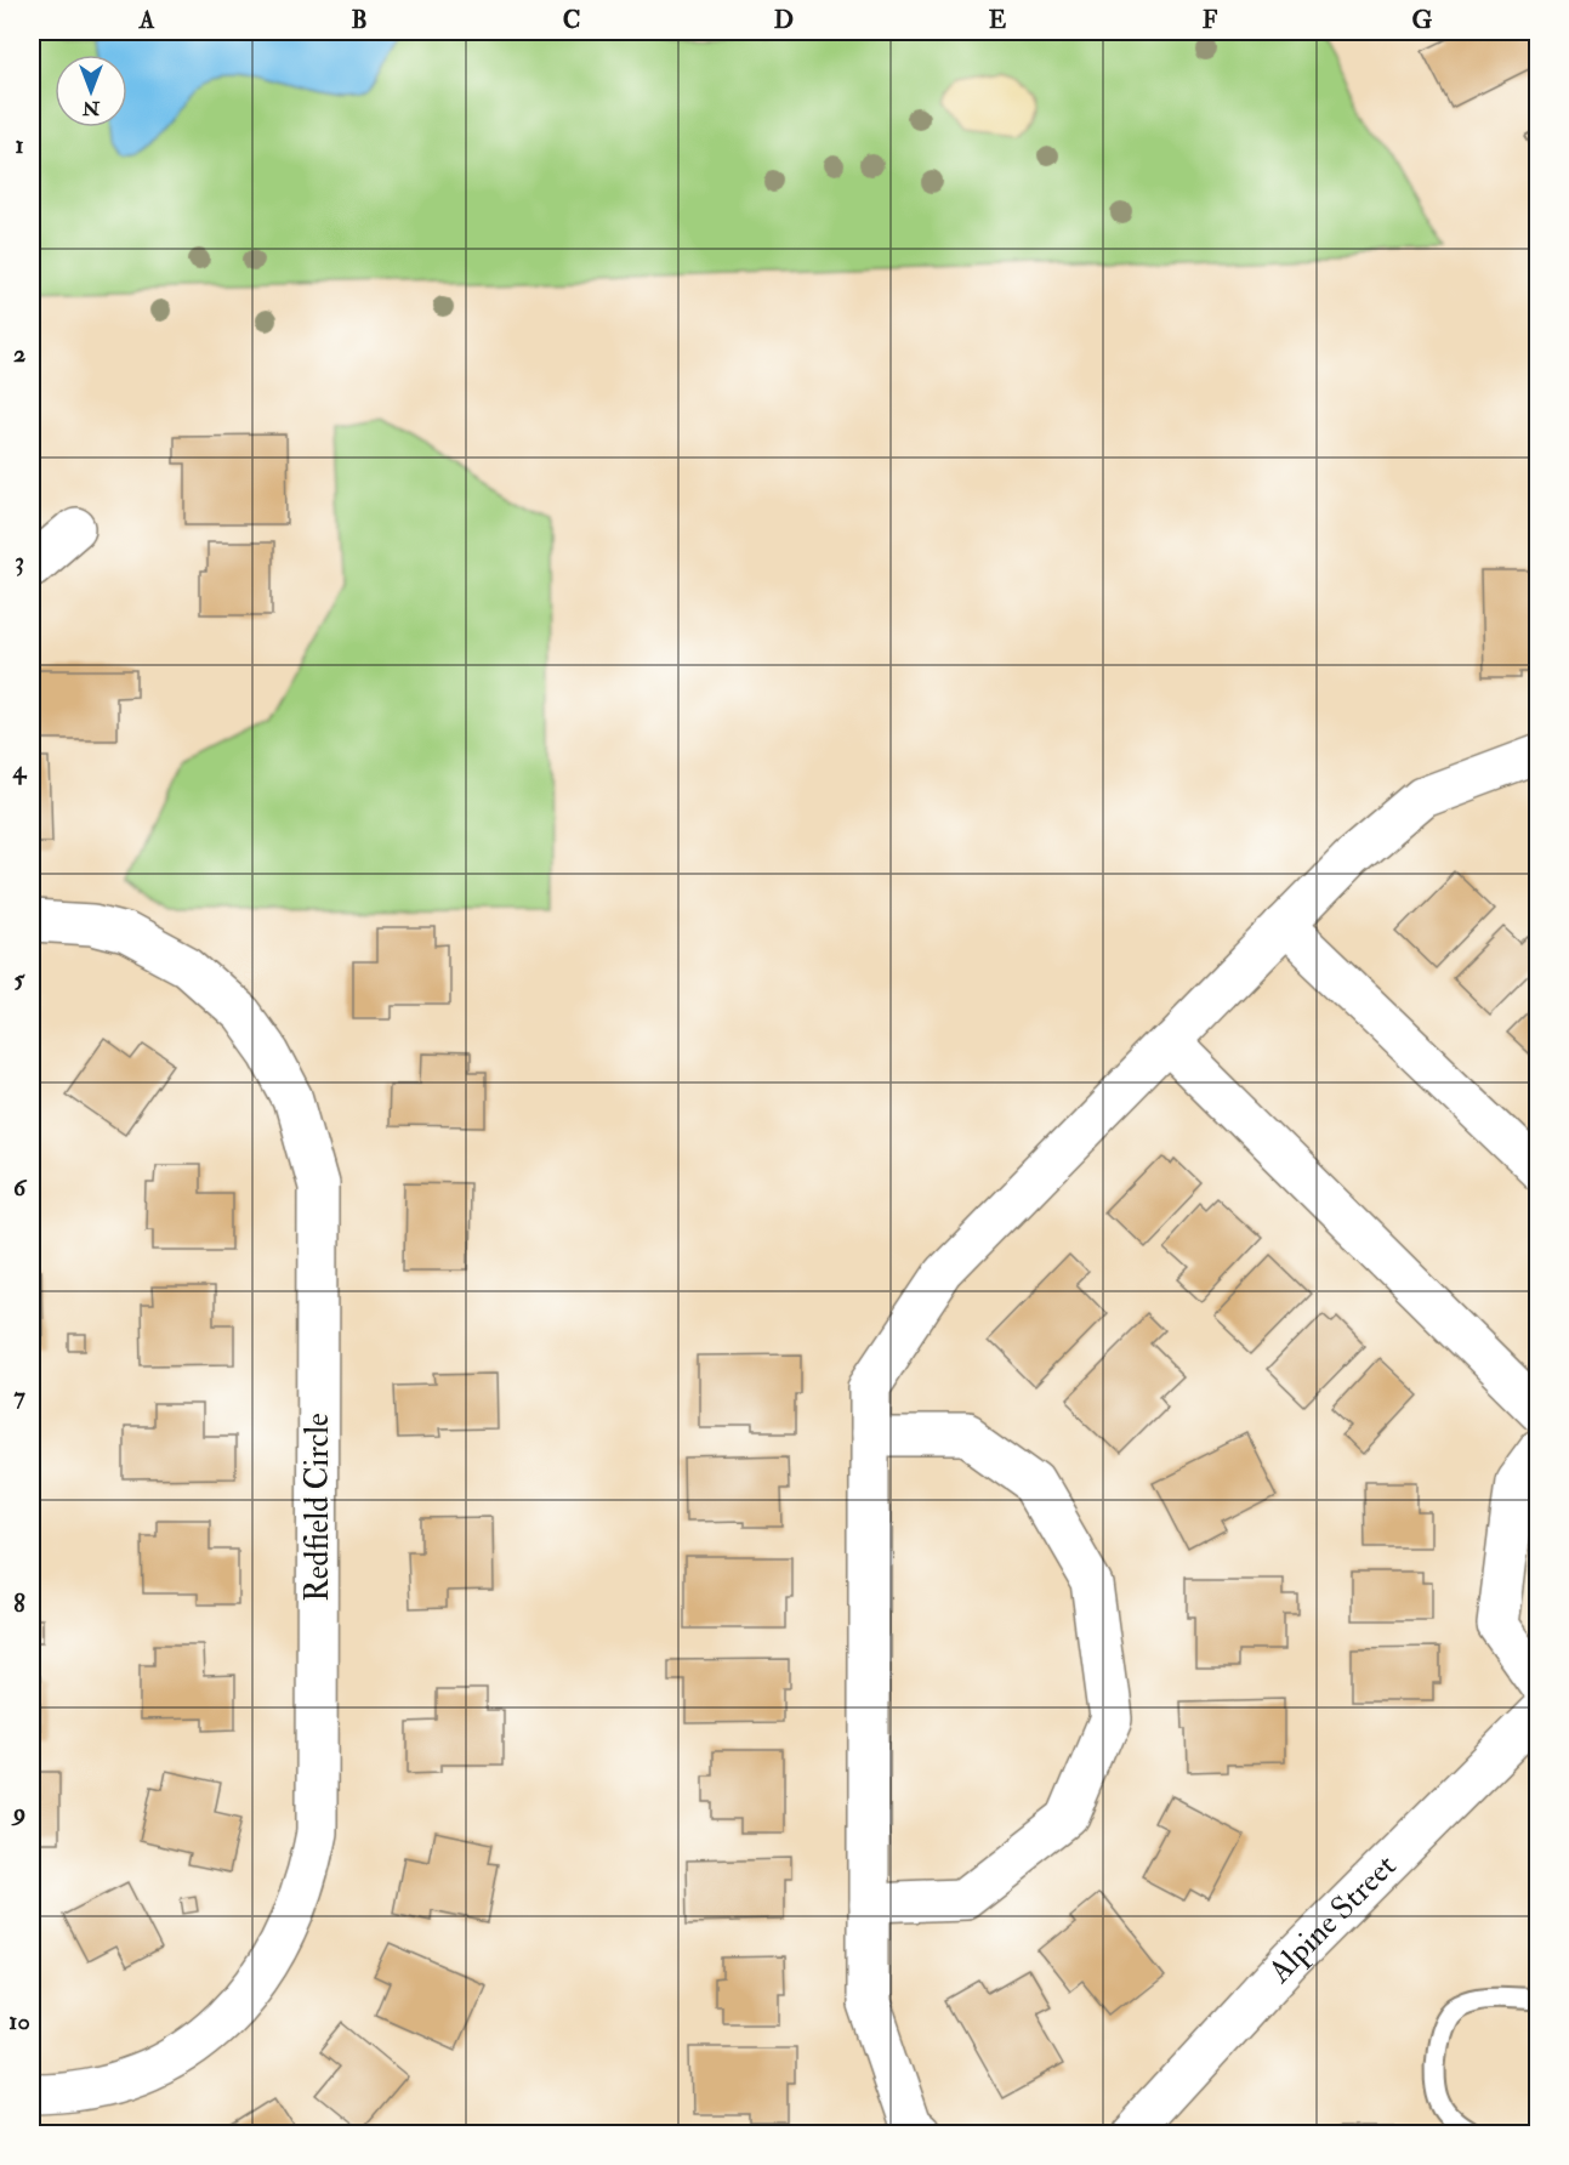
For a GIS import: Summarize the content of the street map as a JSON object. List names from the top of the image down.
{
  "streets": {
    "street": ["Redfield Circle", "Alpine Street"]
  },
  "north": "bottom",
  "grid": {
    "columns": [
      "A",
      "B",
      "C",
      "D",
      "E",
      "F",
      "G"
    ],
    "rows": [
      "1",
      "2",
      "3",
      "4",
      "5",
      "6",
      "7",
      "8",
      "9",
      "10"
    ]
  }
}
